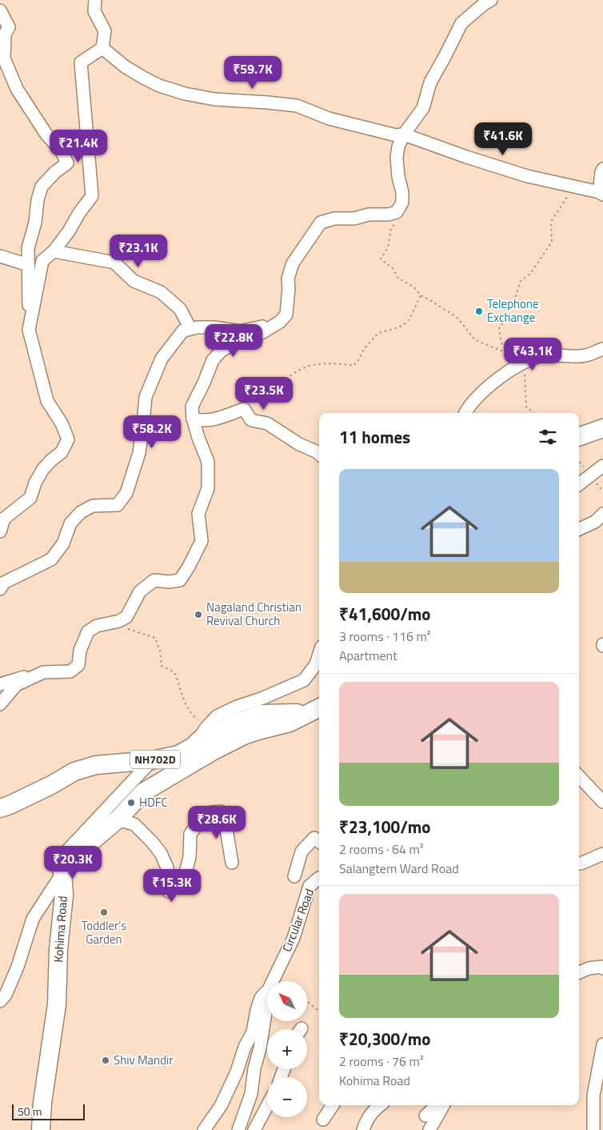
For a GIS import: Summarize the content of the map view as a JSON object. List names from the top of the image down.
{
  "streets": {
    "highway": ["NH702D", "Kohima Road"],
    "street": ["Circular Road"]
  },
  "places": [
    "Telephone Exchange",
    "Nagaland Christian Revival Church",
    "HDFC",
    "Toddler's Garden",
    "Shiv Mandir"
  ],
  "scale_bar": "50 m",
  "north": "top left",
  "page": {
    "price": [
      "₹59.7K",
      "₹41.6K",
      "₹21.4K",
      "₹23.1K",
      "₹22.8K",
      "₹43.1K",
      "₹23.5K",
      "₹58.2K",
      "₹28.6K",
      "₹20.3K",
      "₹15.3K"
    ],
    "heading": "11 homes",
    "list": [
      {
        "name": "₹41,600/mo",
        "note": "3 rooms · 116 m² · Apartment"
      },
      {
        "name": "₹23,100/mo",
        "note": "2 rooms · 64 m² · Salangtem Ward Road"
      },
      {
        "name": "₹20,300/mo",
        "note": "2 rooms · 76 m² · Kohima Road"
      }
    ],
    "map_buttons": ["+", "−"],
    "scale": "50 m"
  }
}
